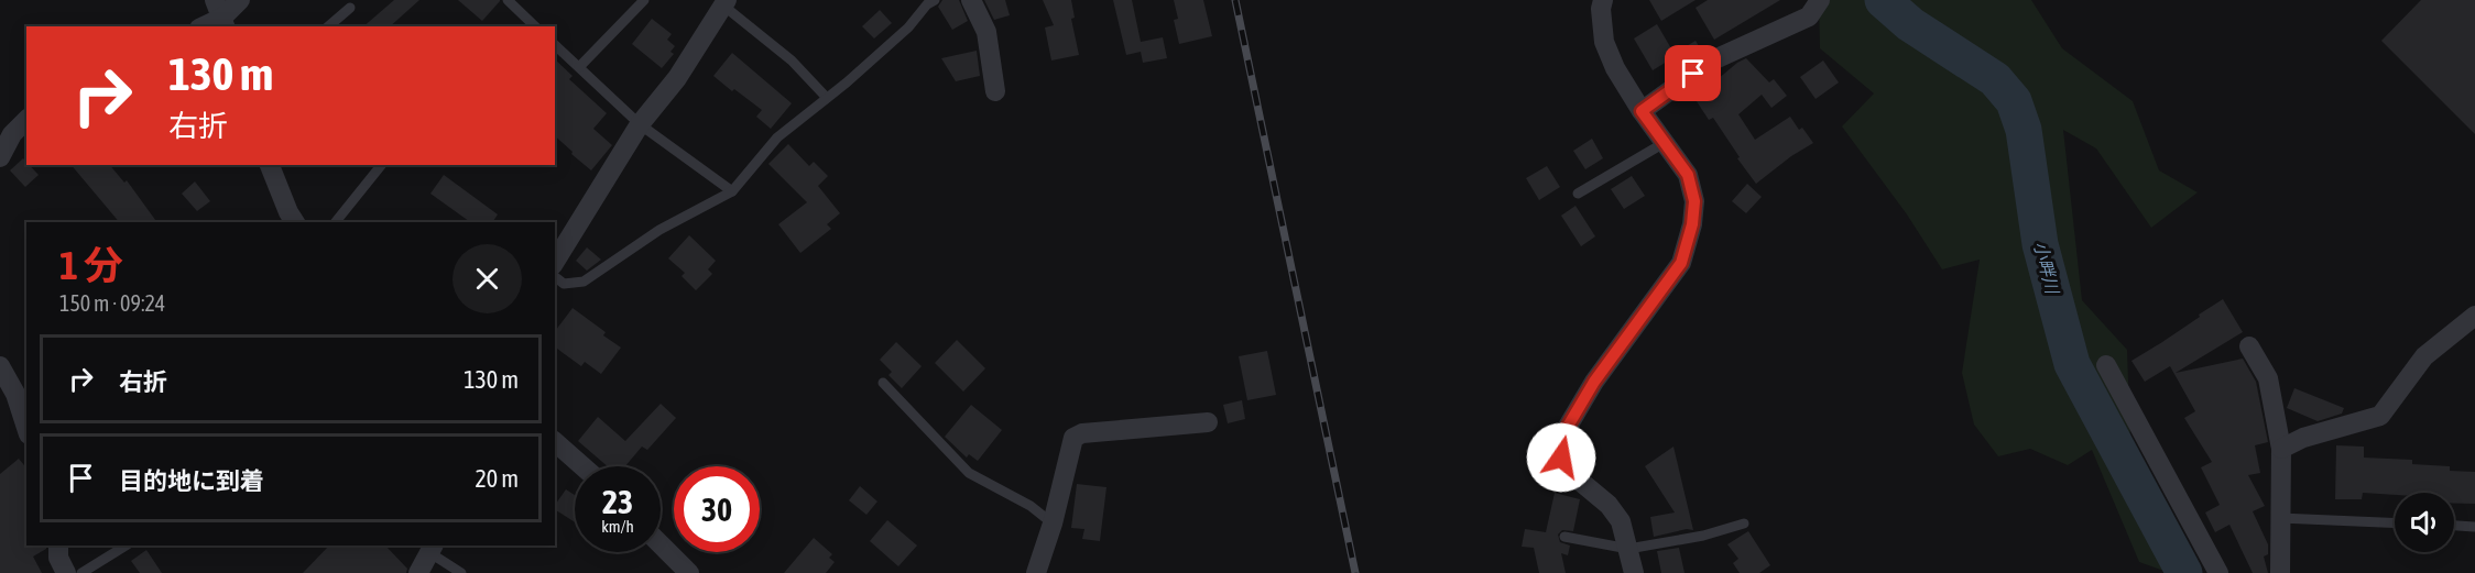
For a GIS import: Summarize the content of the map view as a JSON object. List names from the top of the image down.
{
  "water": ["小畔川"],
  "page": {
    "turn": ["130 m", "右折"],
    "heading": ["1 分", "150 m · 09:24"],
    "list": [
      {
        "name": "右折",
        "value": "130 m"
      },
      {
        "name": "目的地に到着",
        "value": "20 m"
      }
    ],
    "speed": "23 km/h",
    "limit": "30"
  }
}
